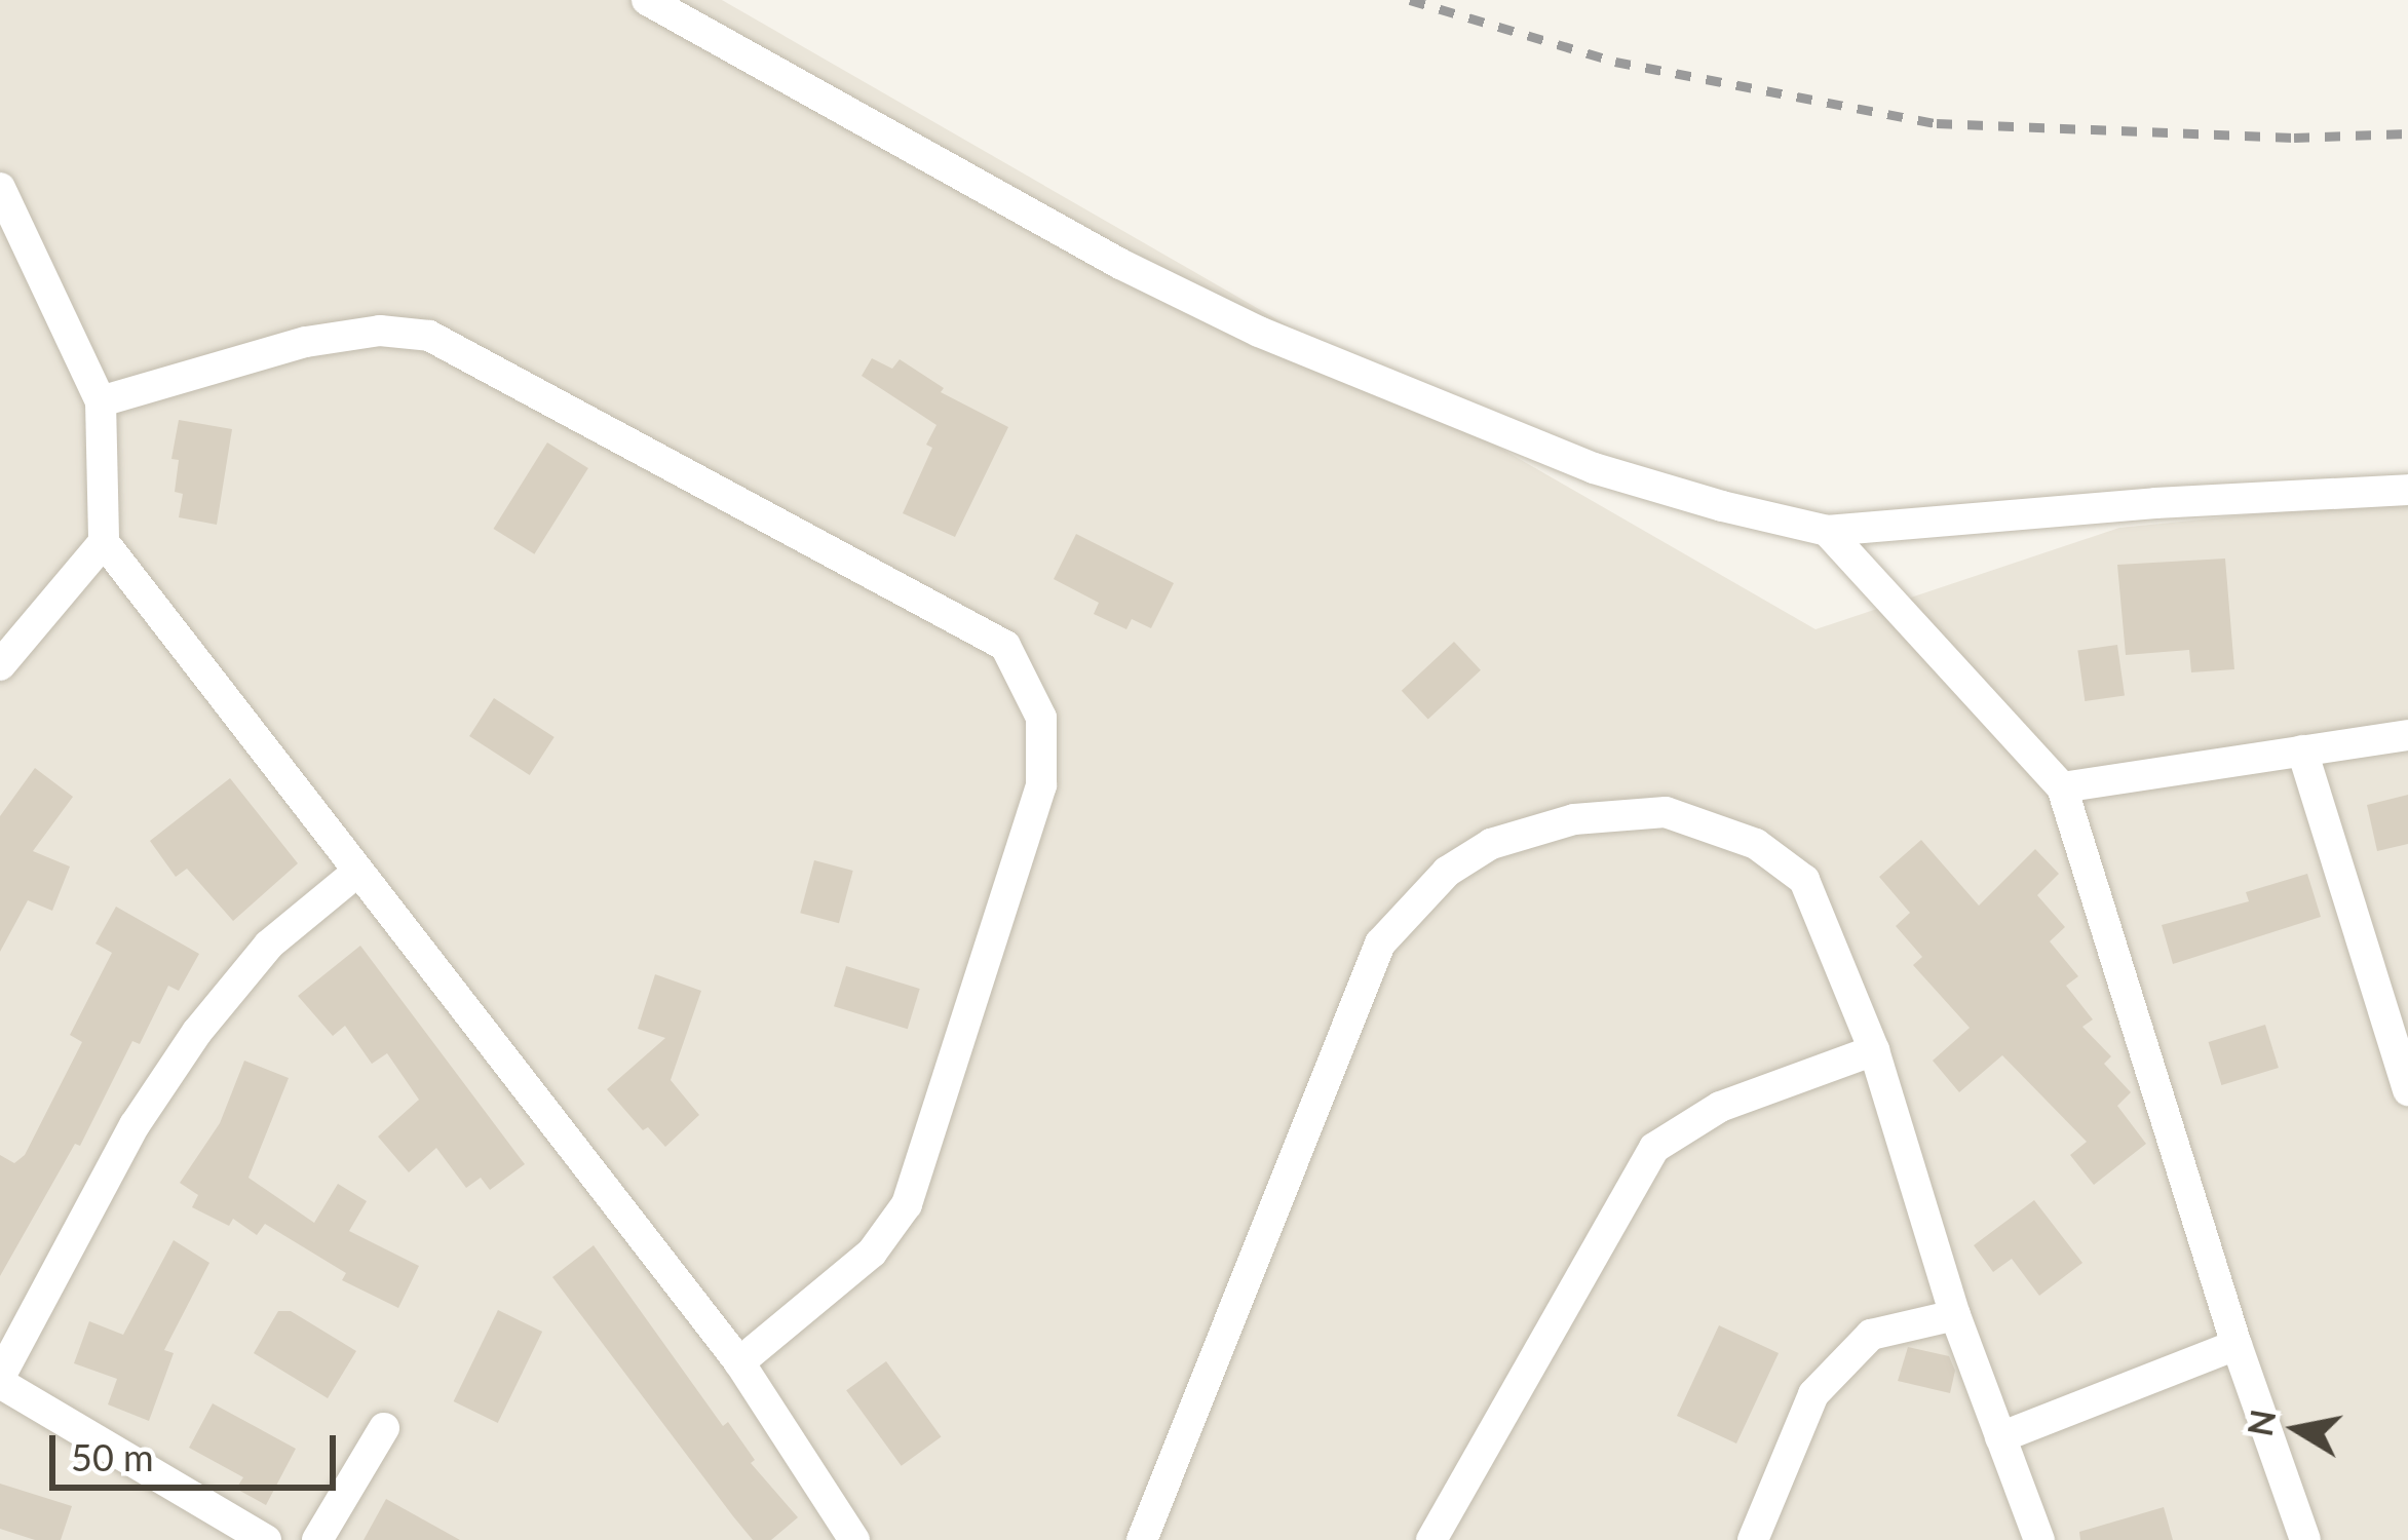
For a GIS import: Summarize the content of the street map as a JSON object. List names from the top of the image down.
{
  "scale_bar": "50 m",
  "north": "left"
}
